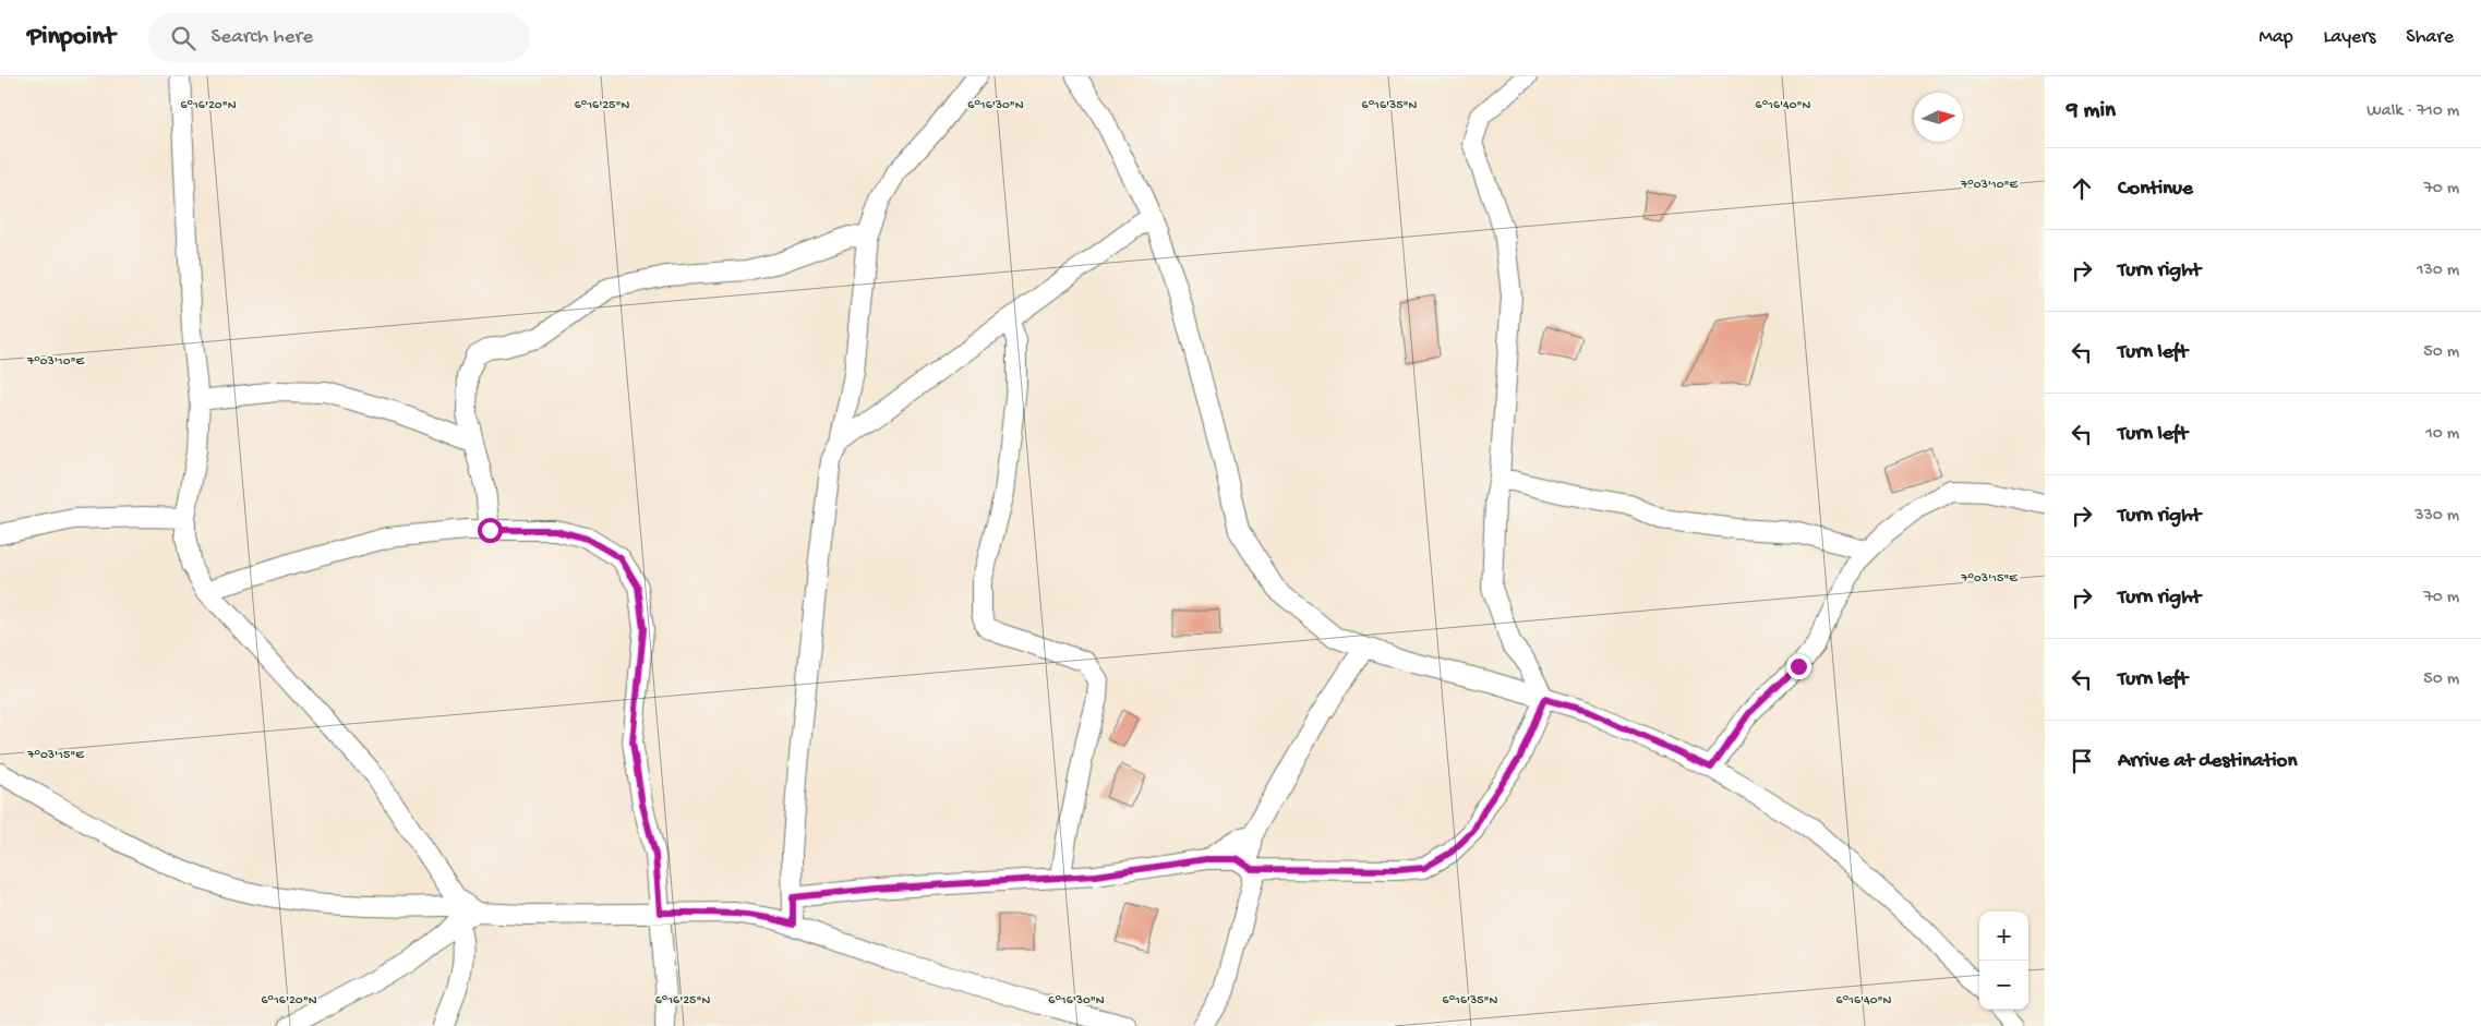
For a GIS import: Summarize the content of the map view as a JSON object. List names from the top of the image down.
{
  "north": "right",
  "page": {
    "header": "Pinpoint",
    "search": "Search here",
    "nav": ["Map", "Layers", "Share"],
    "heading": ["9 min", "Walk · 710 m"],
    "list": [
      ["Continue", "70 m"],
      ["Turn right", "130 m"],
      ["Turn left", "50 m"],
      ["Turn left", "10 m"],
      ["Turn right", "330 m"],
      ["Turn right", "70 m"],
      ["Turn left", "50 m"],
      "Arrive at destination"
    ],
    "map_buttons": ["+", "−"]
  },
  "coordinates": [
    "6°16'20\"N",
    "6°16'25\"N",
    "6°16'30\"N",
    "6°16'35\"N",
    "6°16'40\"N",
    "7°03'10\"E",
    "7°03'15\"E"
  ]
}
